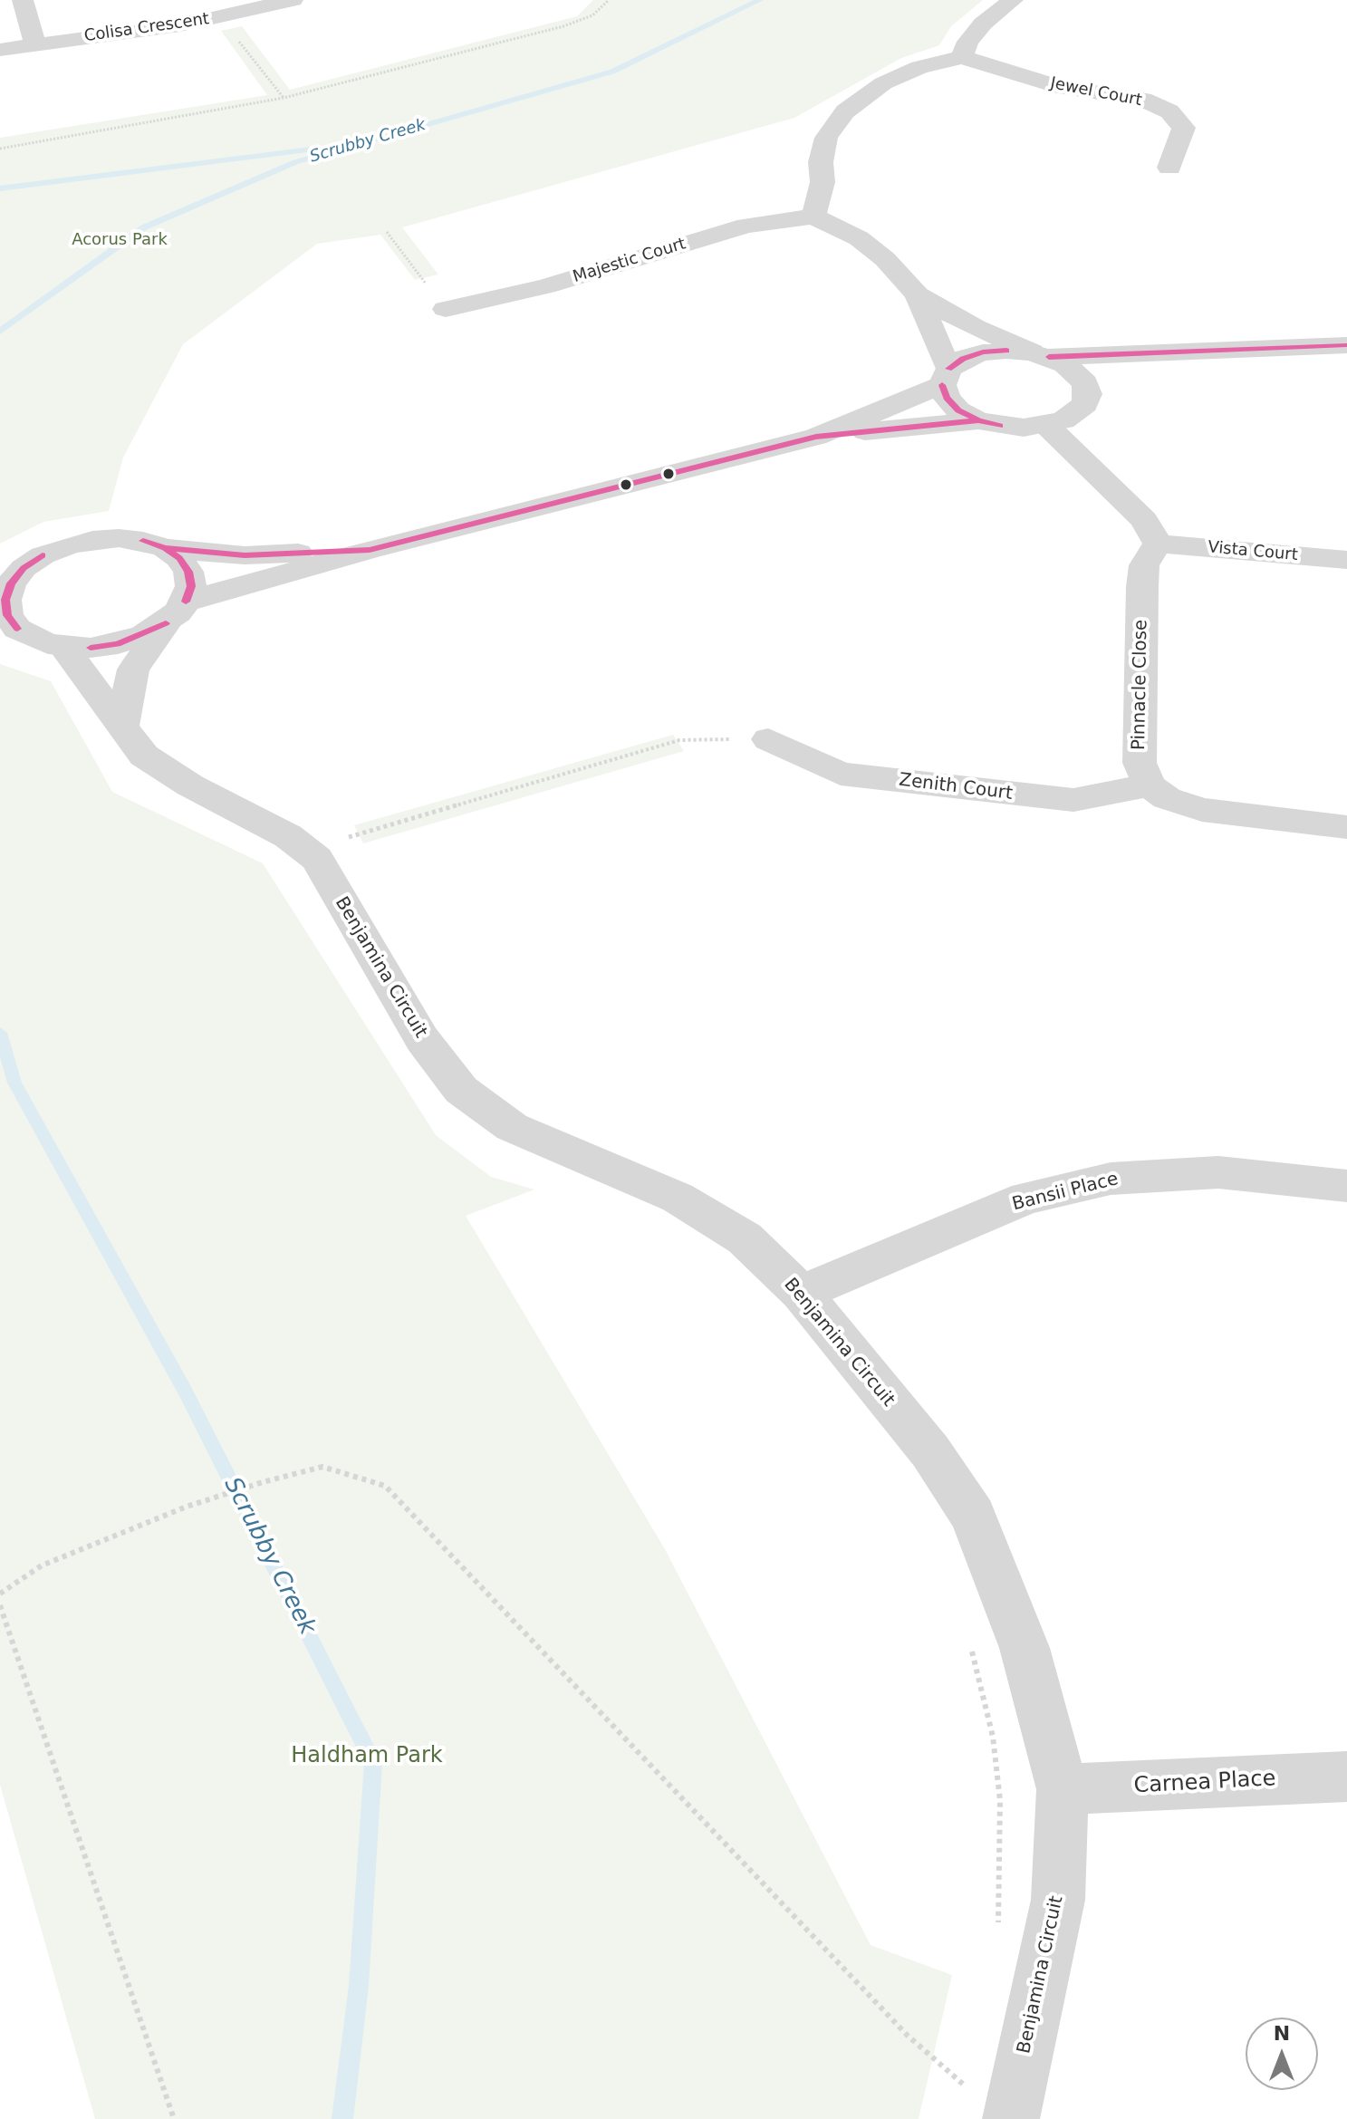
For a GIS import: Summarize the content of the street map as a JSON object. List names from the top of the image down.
{
  "streets": {
    "street": [
      "Colisa Crescent",
      "Jewel Court",
      "Majestic Court",
      "Vista Court",
      "Pinnacle Close",
      "Zenith Court",
      "Benjamina Circuit",
      "Bansii Place",
      "Carnea Place"
    ]
  },
  "crossings": [
    ["Vista Court", "Pinnacle Close"],
    ["Pinnacle Close", "Zenith Court"],
    ["Benjamina Circuit", "Bansii Place"],
    ["Benjamina Circuit", "Carnea Place"]
  ],
  "water": ["Scrubby Creek"],
  "parks": ["Acorus Park", "Haldham Park"],
  "north": "top"
}
